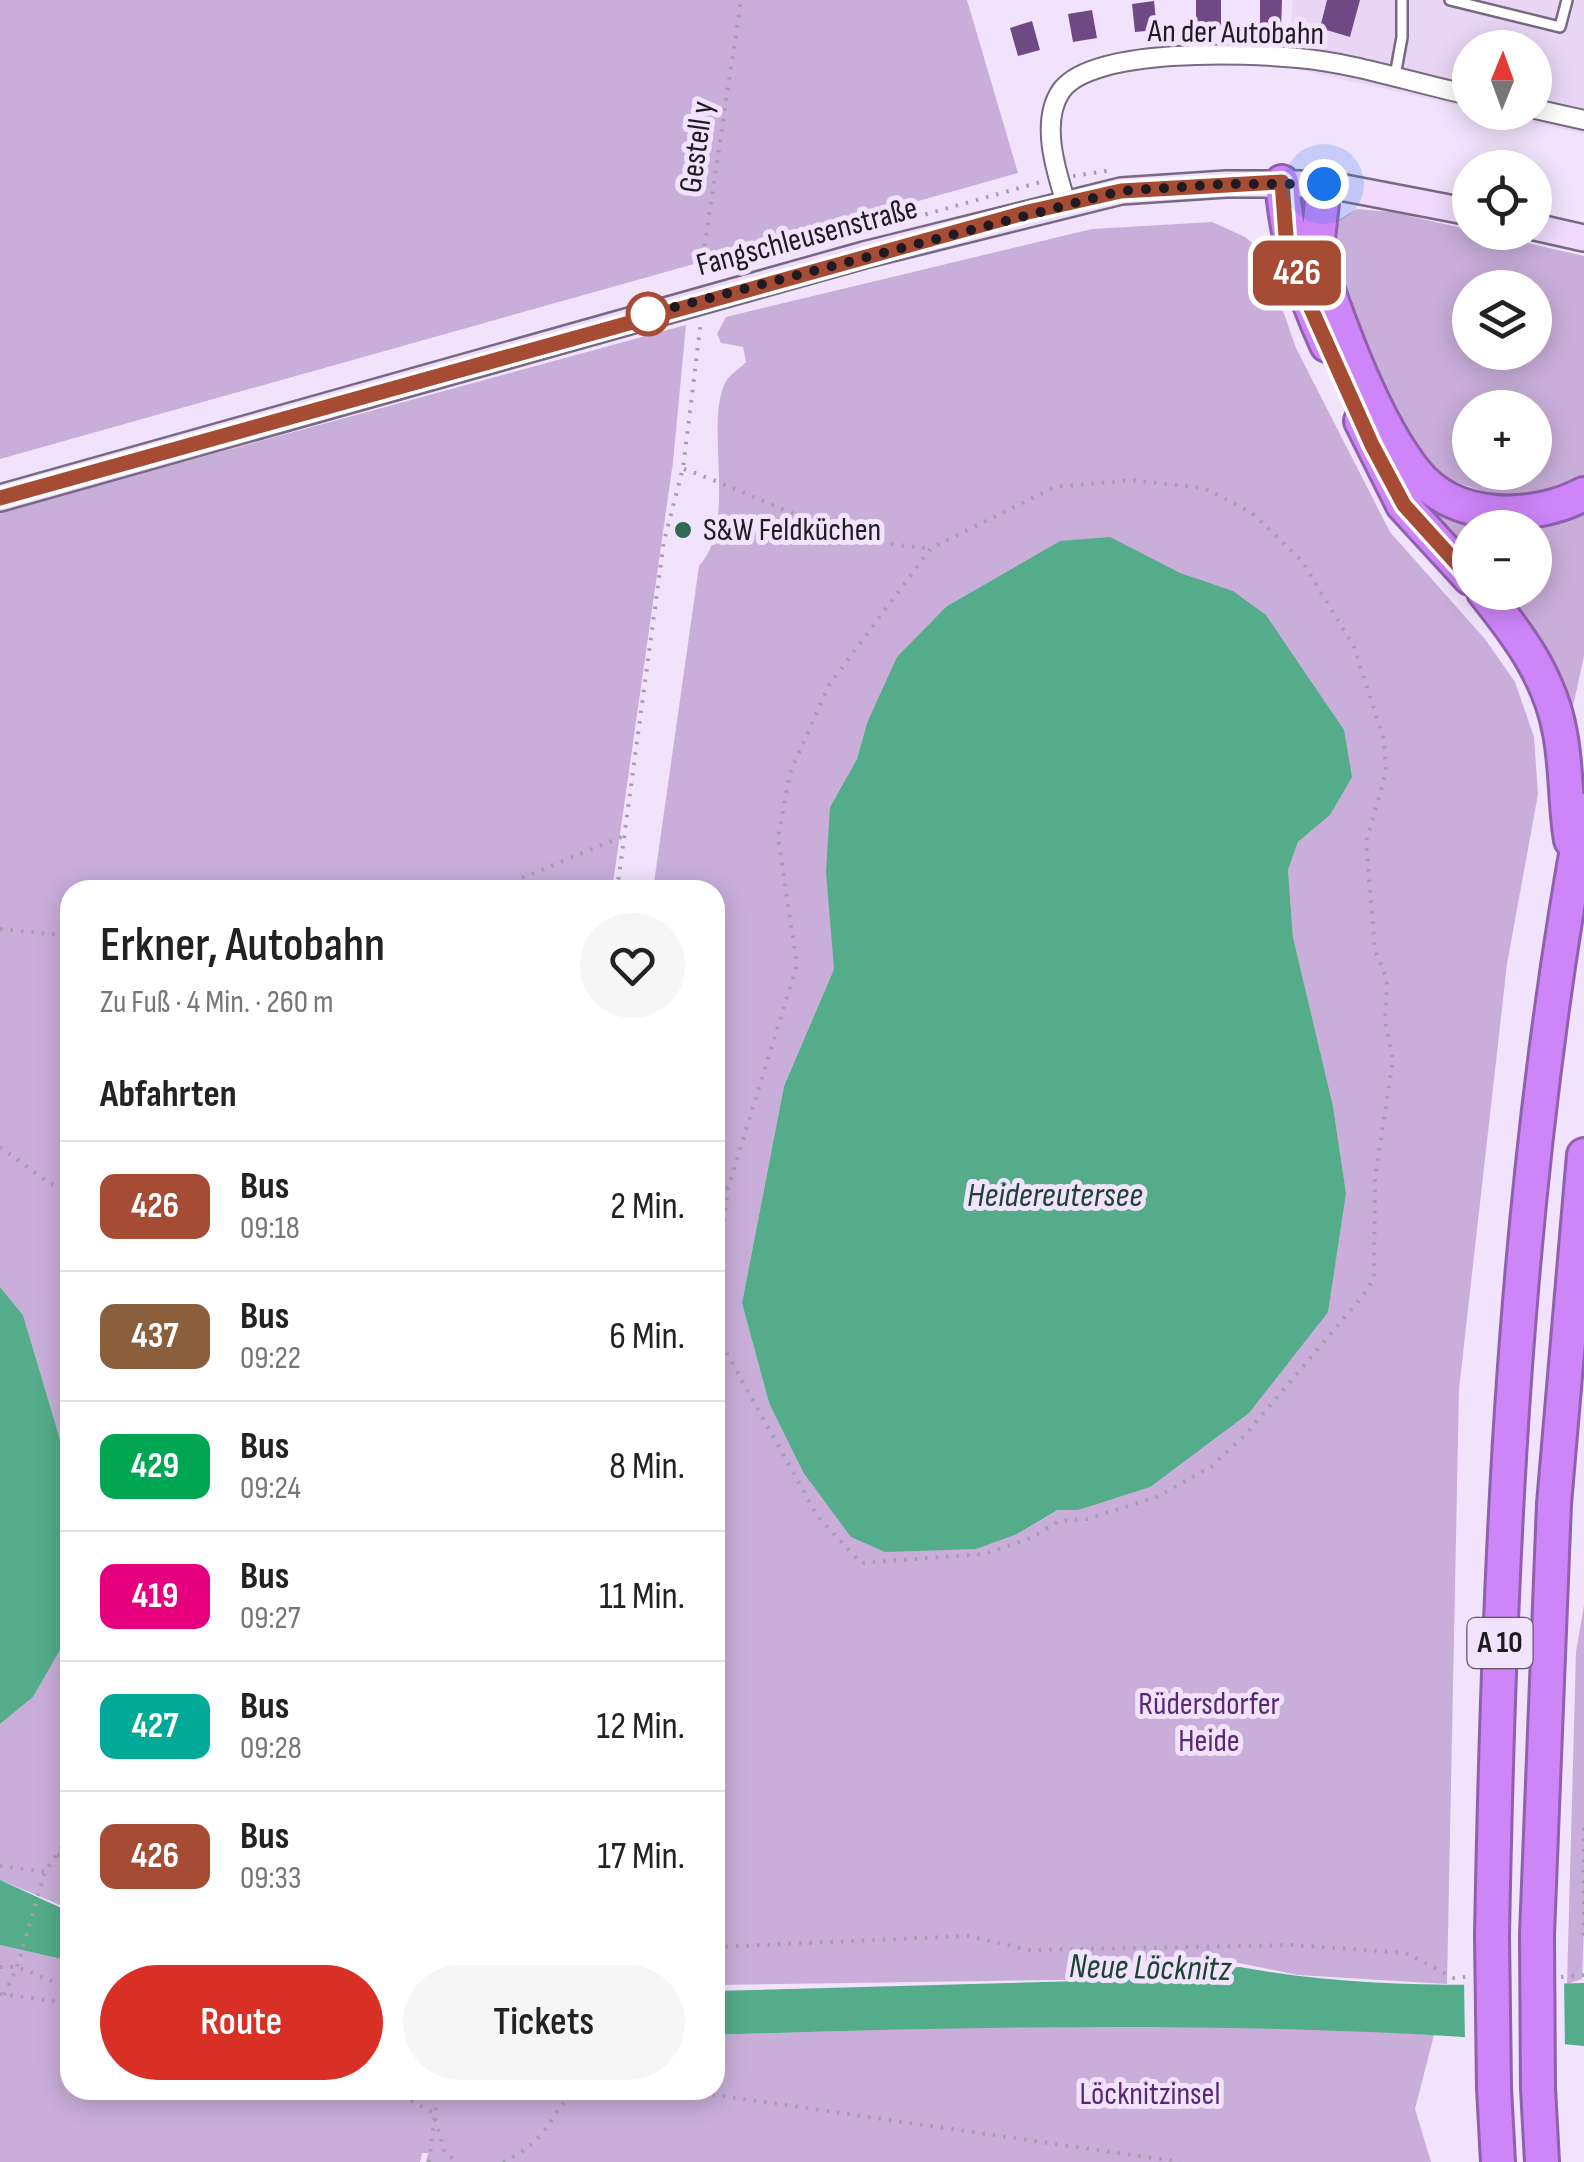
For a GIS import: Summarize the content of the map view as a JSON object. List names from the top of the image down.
{
  "streets": {
    "highway": ["A 10"],
    "main road": ["Fangschleusenstraße"],
    "street": ["An der Autobahn"],
    "path": ["Gestell y"]
  },
  "crossings": [
    ["An der Autobahn", "Fangschleusenstraße"],
    ["Gestell y", "Fangschleusenstraße"]
  ],
  "water": ["Heidereutersee", "Neue Löcknitz"],
  "parks": ["Rüdersdorfer Heide", "Löcknitzinsel"],
  "places": ["S&W Feldküchen"],
  "lines": ["bus line 426"],
  "north": "top",
  "page": {
    "on_map": "426",
    "map_buttons": ["+", "−"],
    "heading": [
      ["Erkner, Autobahn", "Zu Fuß · 4 Min. · 260 m"],
      "Abfahrten"
    ],
    "list": [
      {
        "mark": "426",
        "name": "Bus",
        "note": "09:18",
        "value": "2 Min."
      },
      {
        "mark": "437",
        "name": "Bus",
        "note": "09:22",
        "value": "6 Min."
      },
      {
        "mark": "429",
        "name": "Bus",
        "note": "09:24",
        "value": "8 Min."
      },
      {
        "mark": "419",
        "name": "Bus",
        "note": "09:27",
        "value": "11 Min."
      },
      {
        "mark": "427",
        "name": "Bus",
        "note": "09:28",
        "value": "12 Min."
      },
      {
        "mark": "426",
        "name": "Bus",
        "note": "09:33",
        "value": "17 Min."
      }
    ],
    "buttons": ["Route", "Tickets"]
  }
}
